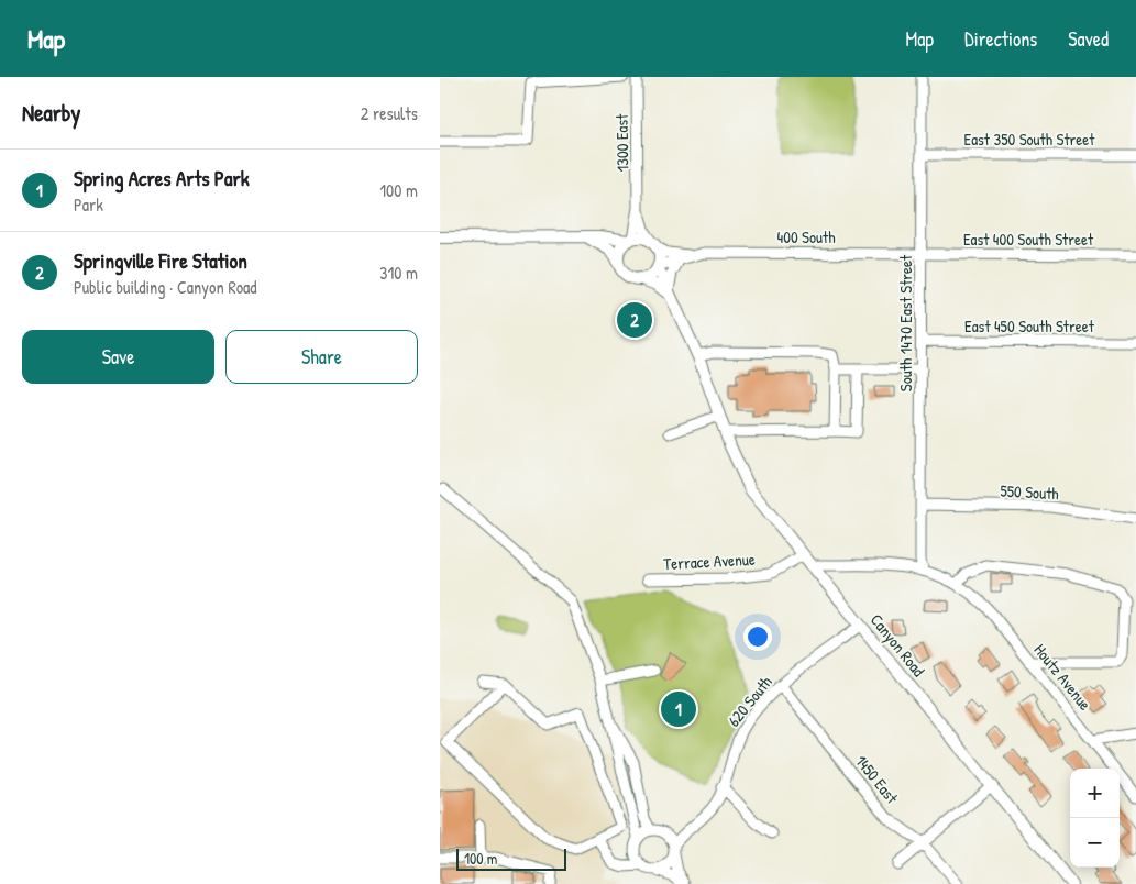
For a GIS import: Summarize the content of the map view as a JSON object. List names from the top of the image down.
{
  "streets": {
    "main road": ["Canyon Road"],
    "street": [
      "East 350 South Street",
      "1300 East",
      "400 South",
      "East 400 South Street",
      "South 1470 East Street",
      "East 450 South Street",
      "550 South",
      "Terrace Avenue",
      "Houtz Avenue",
      "620 South",
      "1450 East"
    ]
  },
  "crossings": [
    ["East 350 South Street", "South 1470 East Street"],
    ["1300 East", "400 South"],
    ["1300 East", "Canyon Road"],
    ["400 South", "East 400 South Street"],
    ["400 South", "South 1470 East Street"],
    ["400 South", "Canyon Road"],
    ["East 400 South Street", "South 1470 East Street"],
    ["South 1470 East Street", "East 450 South Street"],
    ["South 1470 East Street", "550 South"],
    ["Terrace Avenue", "Canyon Road"],
    ["Canyon Road", "620 South"],
    ["620 South", "1450 East"]
  ],
  "scale_bar": "100 m",
  "page": {
    "header": "Map",
    "nav": ["Map", "Directions", "Saved"],
    "heading": ["Nearby", "2 results"],
    "list": [
      {
        "mark": "1",
        "name": "Spring Acres Arts Park",
        "note": "Park",
        "value": "100 m"
      },
      {
        "mark": "2",
        "name": "Springville Fire Station",
        "note": "Public building · Canyon Road",
        "value": "310 m"
      }
    ],
    "pins": ["2", "1"],
    "buttons": ["Save", "Share"],
    "map_buttons": ["+", "−"],
    "scale": "100 m"
  }
}
